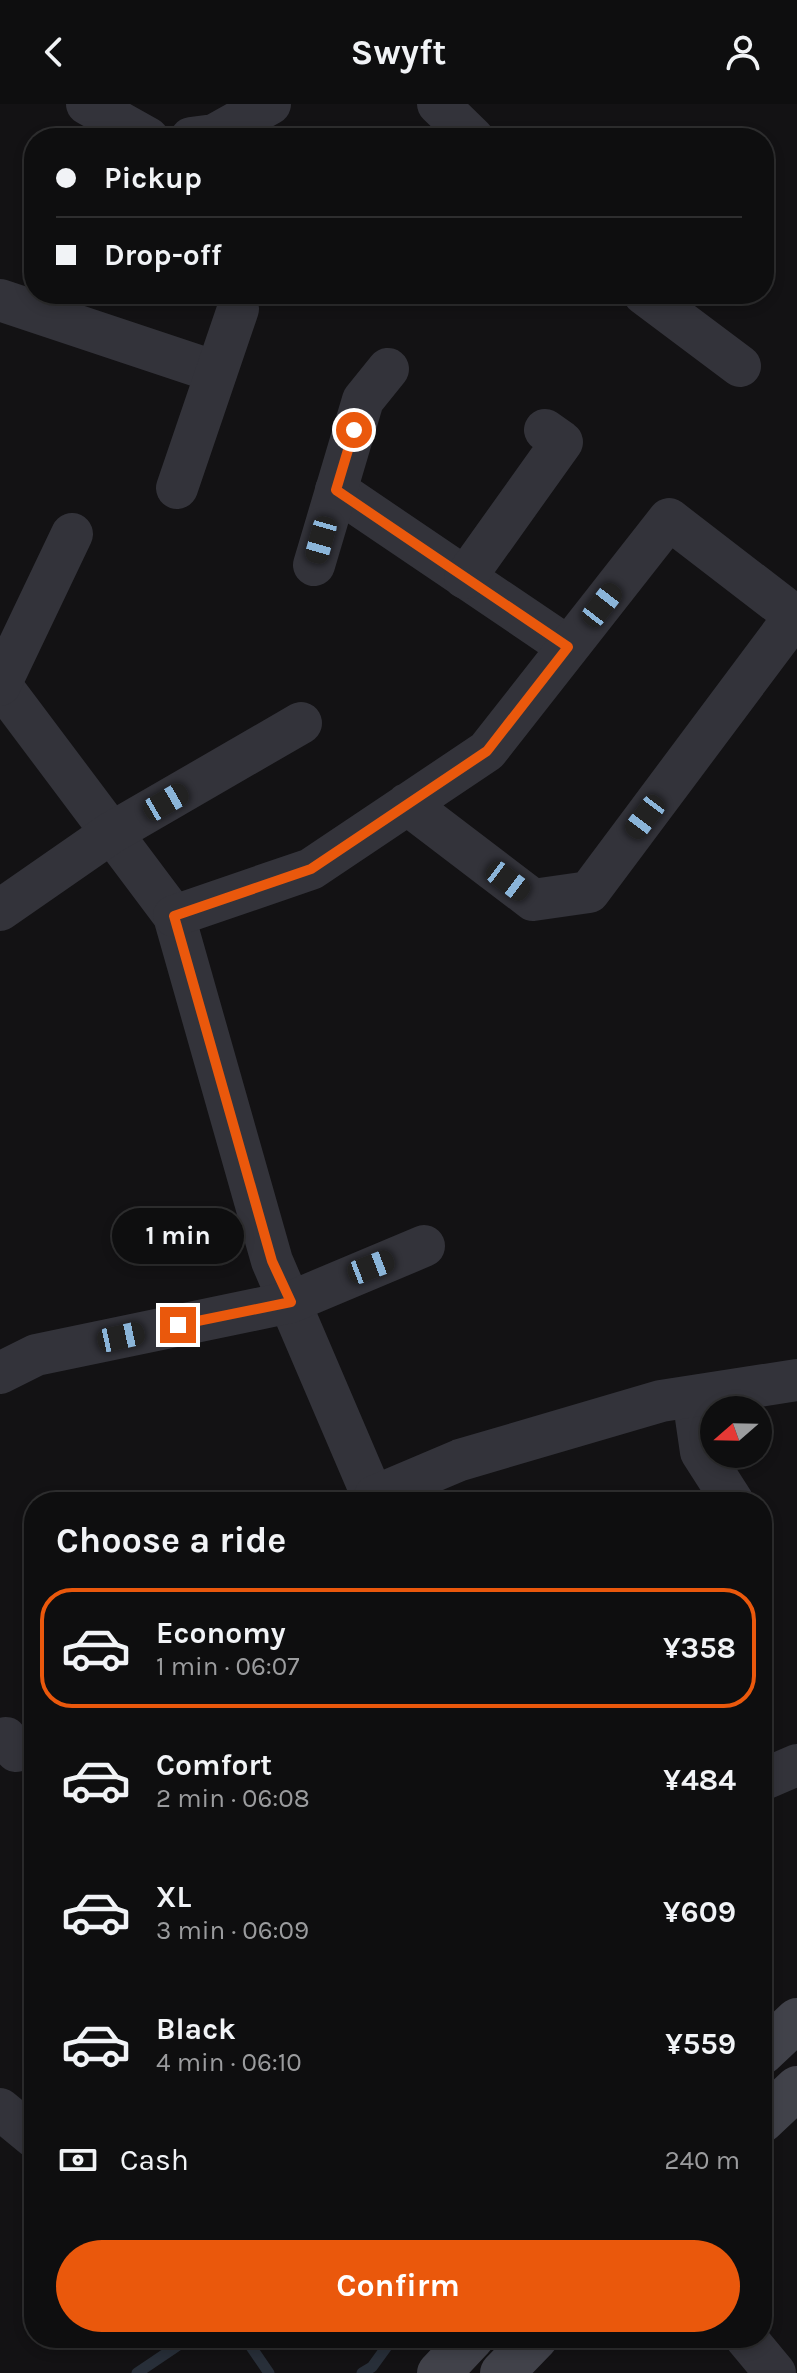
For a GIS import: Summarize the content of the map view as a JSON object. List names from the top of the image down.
{
  "north": "left",
  "page": {
    "header": "Swyft",
    "banner": ["Pickup", "Drop-off"],
    "bubble": "1 min",
    "heading": "Choose a ride",
    "list": [
      {
        "name": "Economy",
        "note": "1 min · 06:07",
        "value": "¥358"
      },
      {
        "name": "Comfort",
        "note": "2 min · 06:08",
        "value": "¥484"
      },
      {
        "name": "XL",
        "note": "3 min · 06:09",
        "value": "¥609"
      },
      {
        "name": "Black",
        "note": "4 min · 06:10",
        "value": "¥559"
      }
    ],
    "pay": ["Cash", "240 m"],
    "buttons": "Confirm"
  }
}
